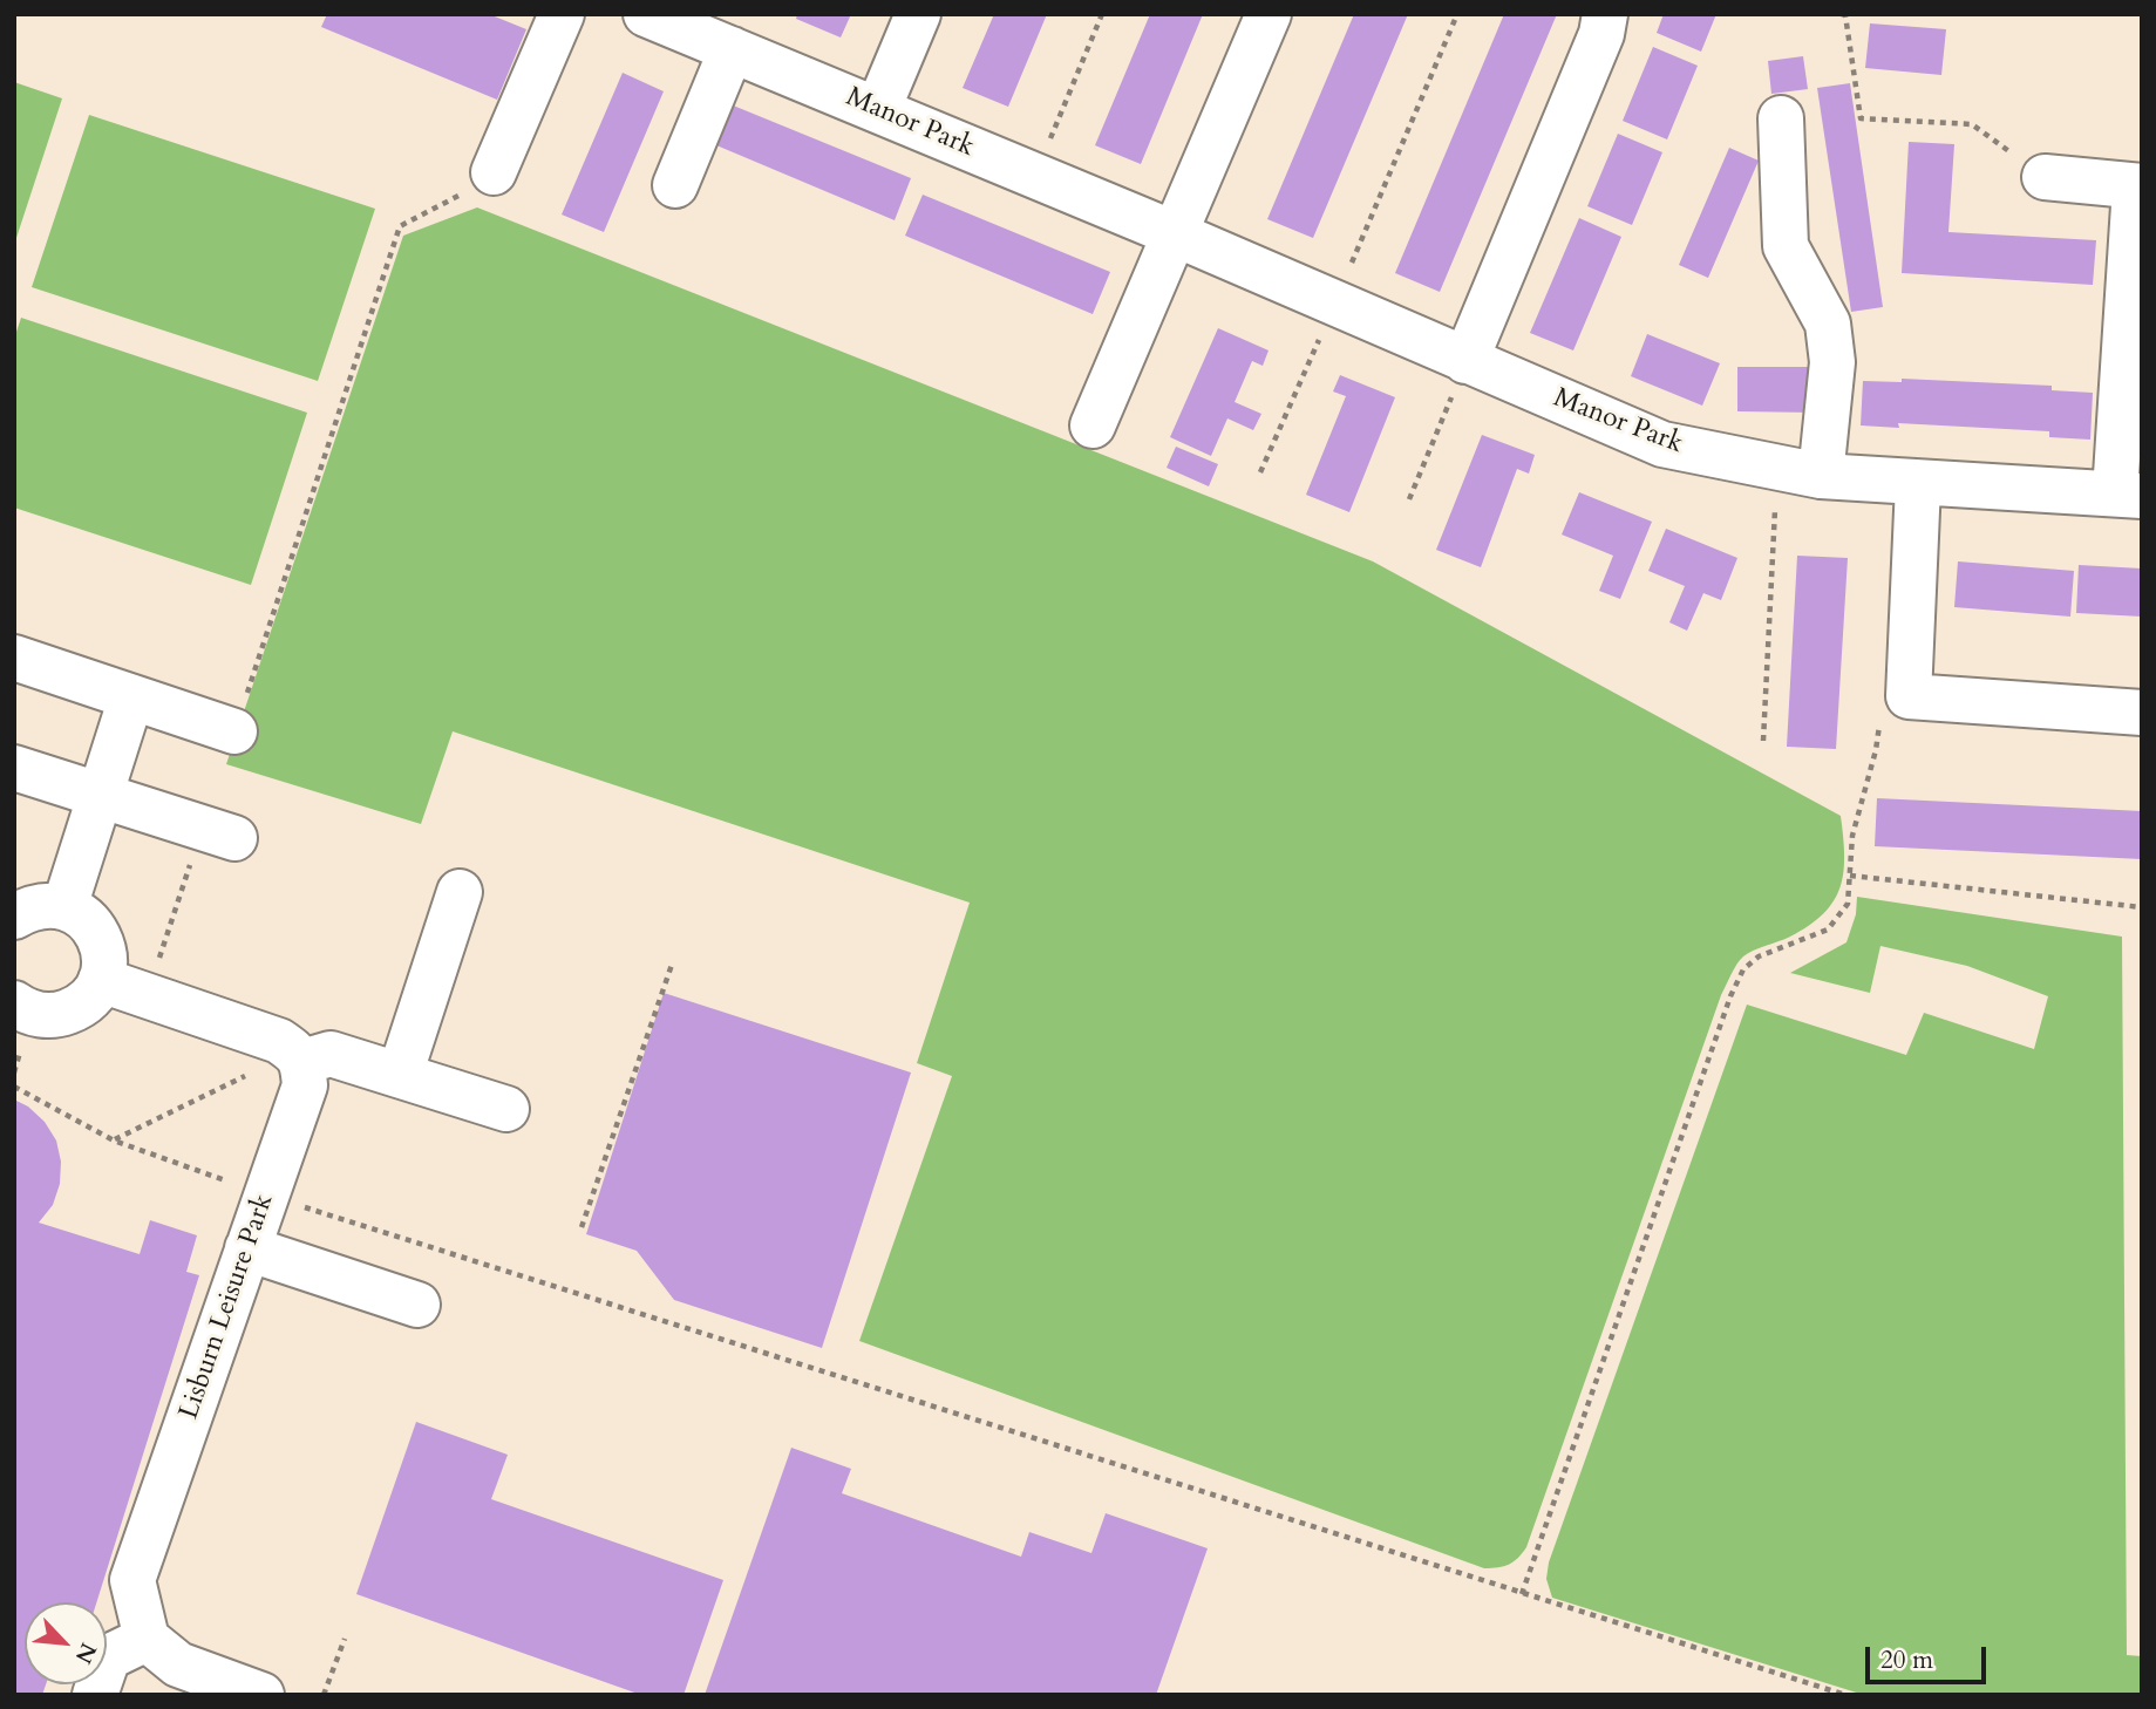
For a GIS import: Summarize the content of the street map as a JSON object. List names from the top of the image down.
{
  "streets": {
    "street": ["Manor Park", "Lisburn Leisure Park"]
  },
  "scale_bar": "20 m",
  "north": "bottom right"
}
